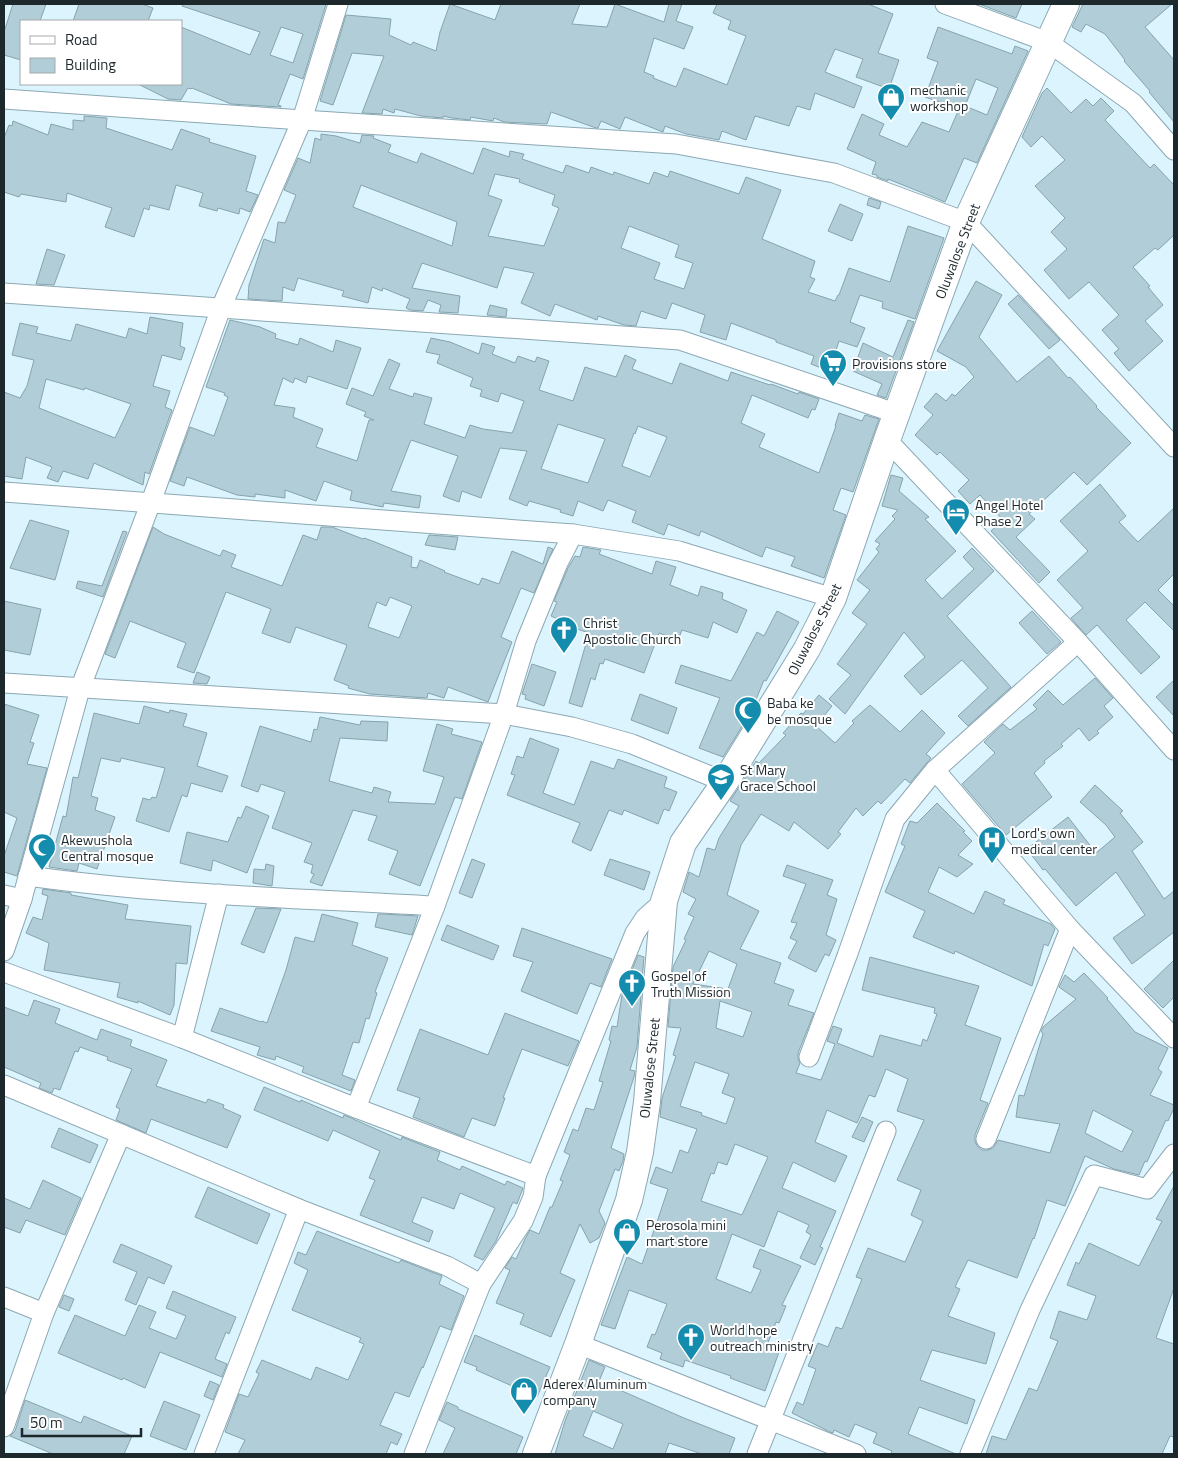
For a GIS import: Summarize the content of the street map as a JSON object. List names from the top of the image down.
{
  "streets": {
    "street": ["Oluwalose Street"]
  },
  "places": {
    "shop": ["mechanic workshop", "Perosola mini mart store", "Aderex Aluminum company"],
    "supermarket": ["Provisions store"],
    "hotel": ["Angel Hotel Phase 2"],
    "church": ["Christ Apostolic Church", "Gospel of Truth Mission", "World hope outreach ministry"],
    "mosque": ["Baba ke be mosque", "Akewushola Central mosque"],
    "school or university": ["St Mary Grace School"],
    "hospital": ["Lord's own medical center"]
  },
  "legend": ["Road", "Building"],
  "scale_bar": "50 m"
}
